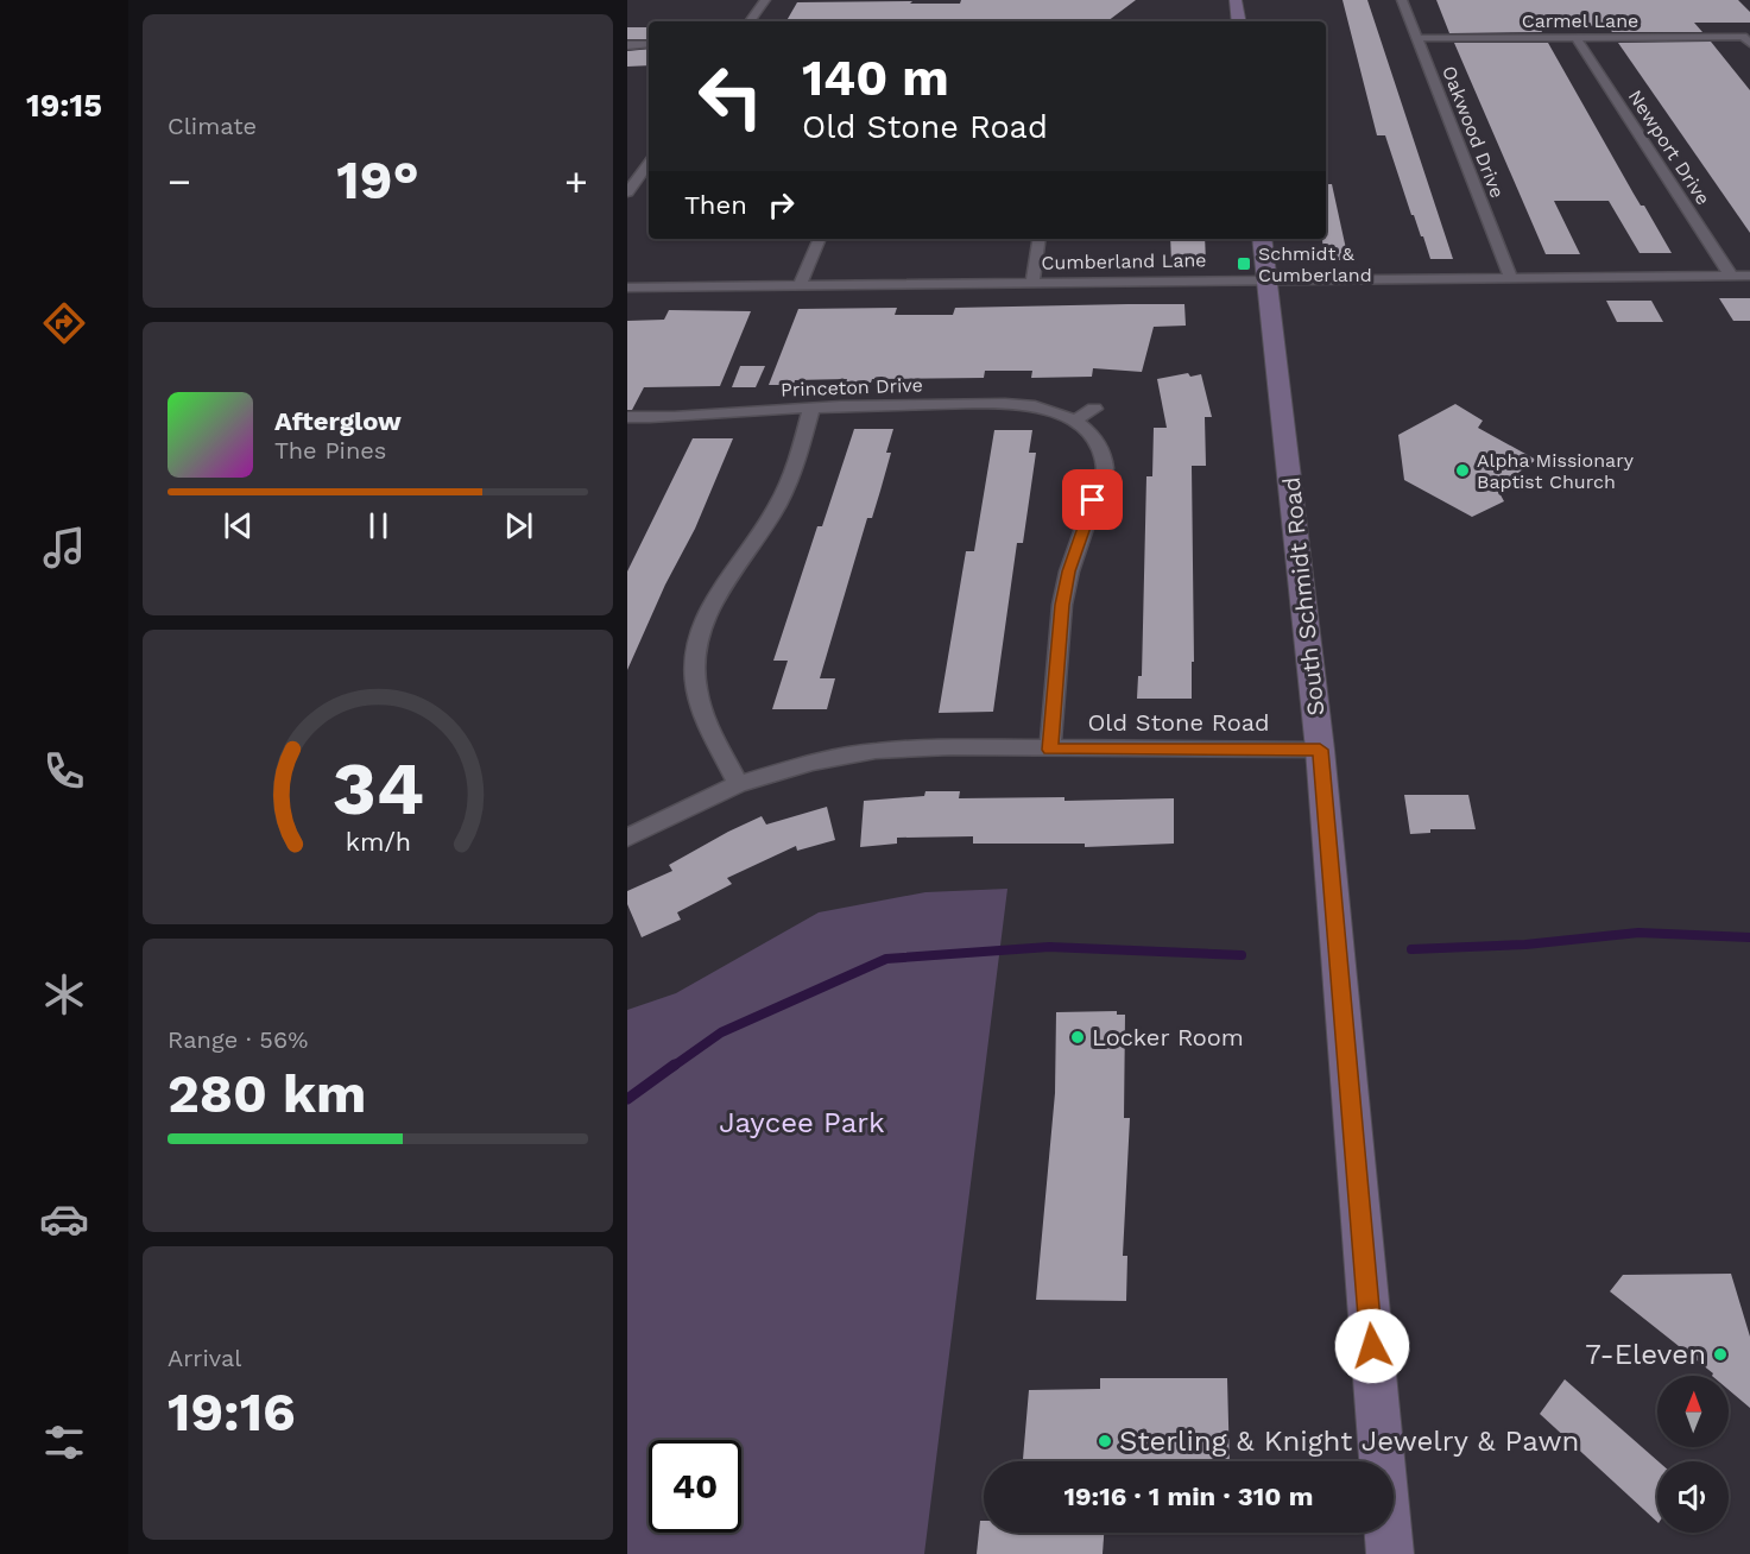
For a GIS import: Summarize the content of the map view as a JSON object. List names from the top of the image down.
{
  "streets": {
    "street": [
      "Carmel Lane",
      "Oakwood Drive",
      "Newport Drive",
      "Cumberland Lane",
      "Princeton Drive",
      "South Schmidt Road",
      "Old Stone Road"
    ]
  },
  "crossings": [
    ["Carmel Lane", "Oakwood Drive"],
    ["Carmel Lane", "Newport Drive"],
    ["Oakwood Drive", "Cumberland Lane"],
    ["Newport Drive", "Cumberland Lane"],
    ["Cumberland Lane", "South Schmidt Road"],
    ["South Schmidt Road", "Old Stone Road"]
  ],
  "parks": ["Jaycee Park"],
  "places": {
    "transit": ["Schmidt & Cumberland"],
    "other": [
      "Alpha Missionary Baptist Church",
      "Locker Room",
      "7-Eleven",
      "Sterling & Knight Jewelry & Pawn"
    ]
  },
  "north": "top",
  "page": {
    "tabs": "19:15",
    "tile": [
      "Climate",
      ["Range · 56%", "280 km"],
      ["Arrival", "19:16"]
    ],
    "turn": ["140 m", "Old Stone Road"],
    "heat": ["−", "19°", "+"],
    "then": "Then",
    "song": ["Afterglow", "The Pines"],
    "limit": "40",
    "trip": "19:16 · 1 min · 310 m",
    "gauge": ["34", "km/h"]
  }
}
